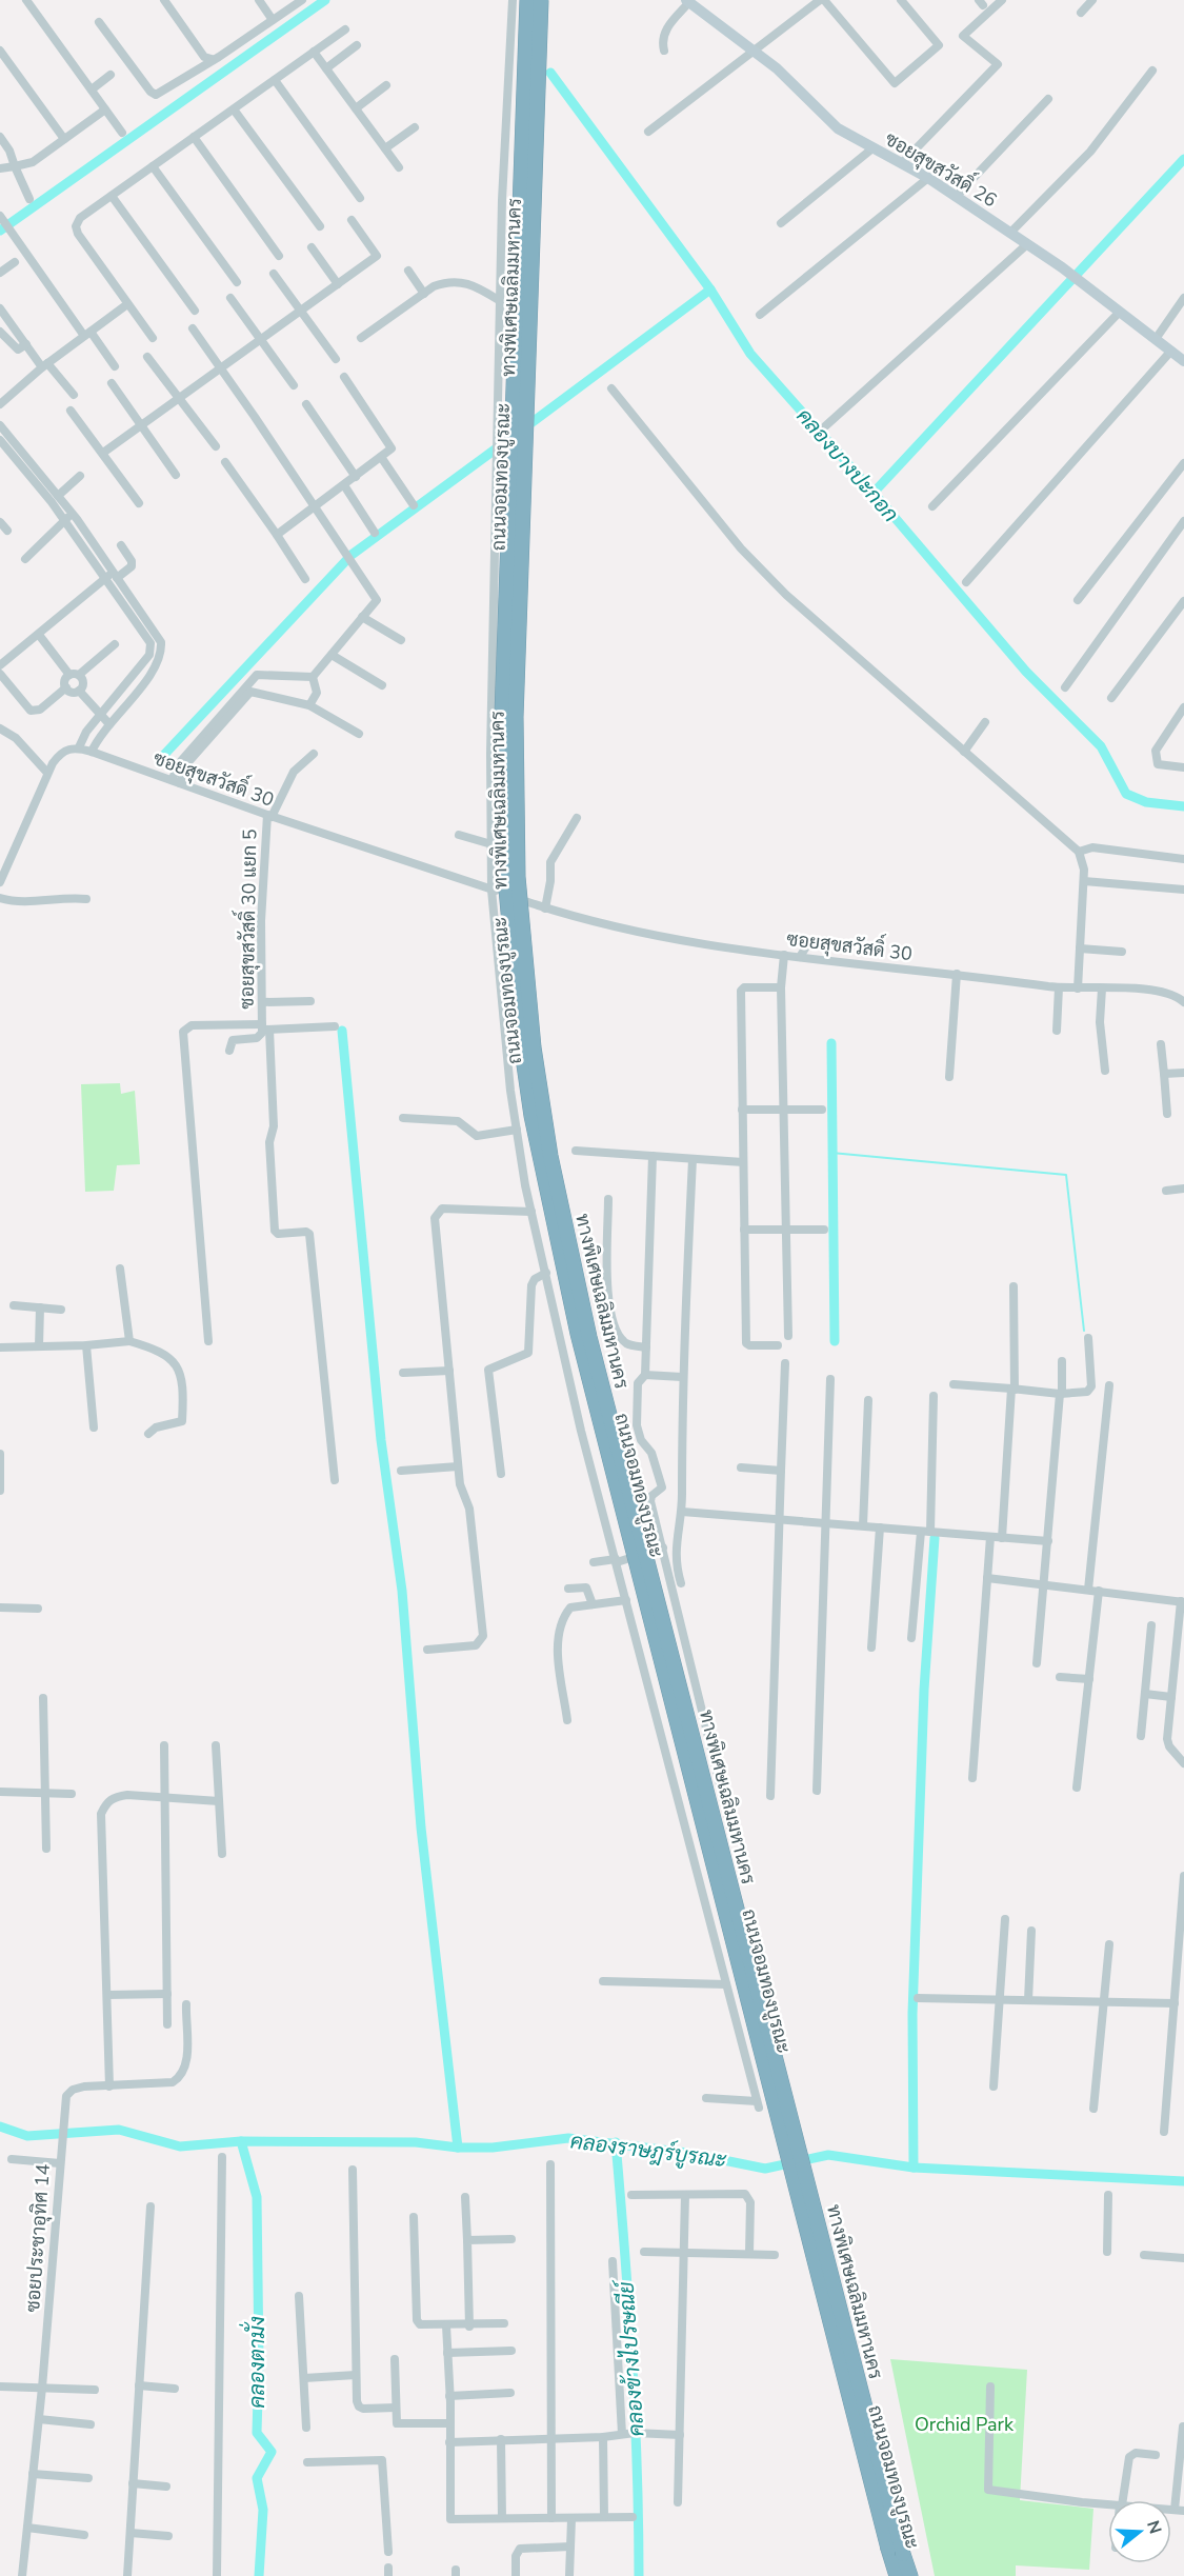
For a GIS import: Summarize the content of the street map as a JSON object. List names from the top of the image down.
{
  "streets": {
    "highway": ["ทางพิเศษเฉลิมมหานคร"],
    "street": [
      "ซอยสุขสวัสดิ์ 26",
      "ถนนจอมทองบูรณะ",
      "ซอยสุขสวัสดิ์ 30",
      "ซอยสุขสวัสดิ์ 30 แยก 5",
      "ซอยประชาอุทิศ 14"
    ]
  },
  "crossings": [
    ["ถนนจอมทองบูรณะ", "ซอยสุขสวัสดิ์ 30"],
    ["ซอยสุขสวัสดิ์ 30", "ซอยสุขสวัสดิ์ 30 แยก 5"]
  ],
  "water": [
    "คลองบางปะกอก",
    "คลองราษฎร์บูรณะ",
    "คลองข้างไปรษณีย์",
    "คลองตามั่ง"
  ],
  "parks": ["Orchid Park"],
  "north": "right"
}
